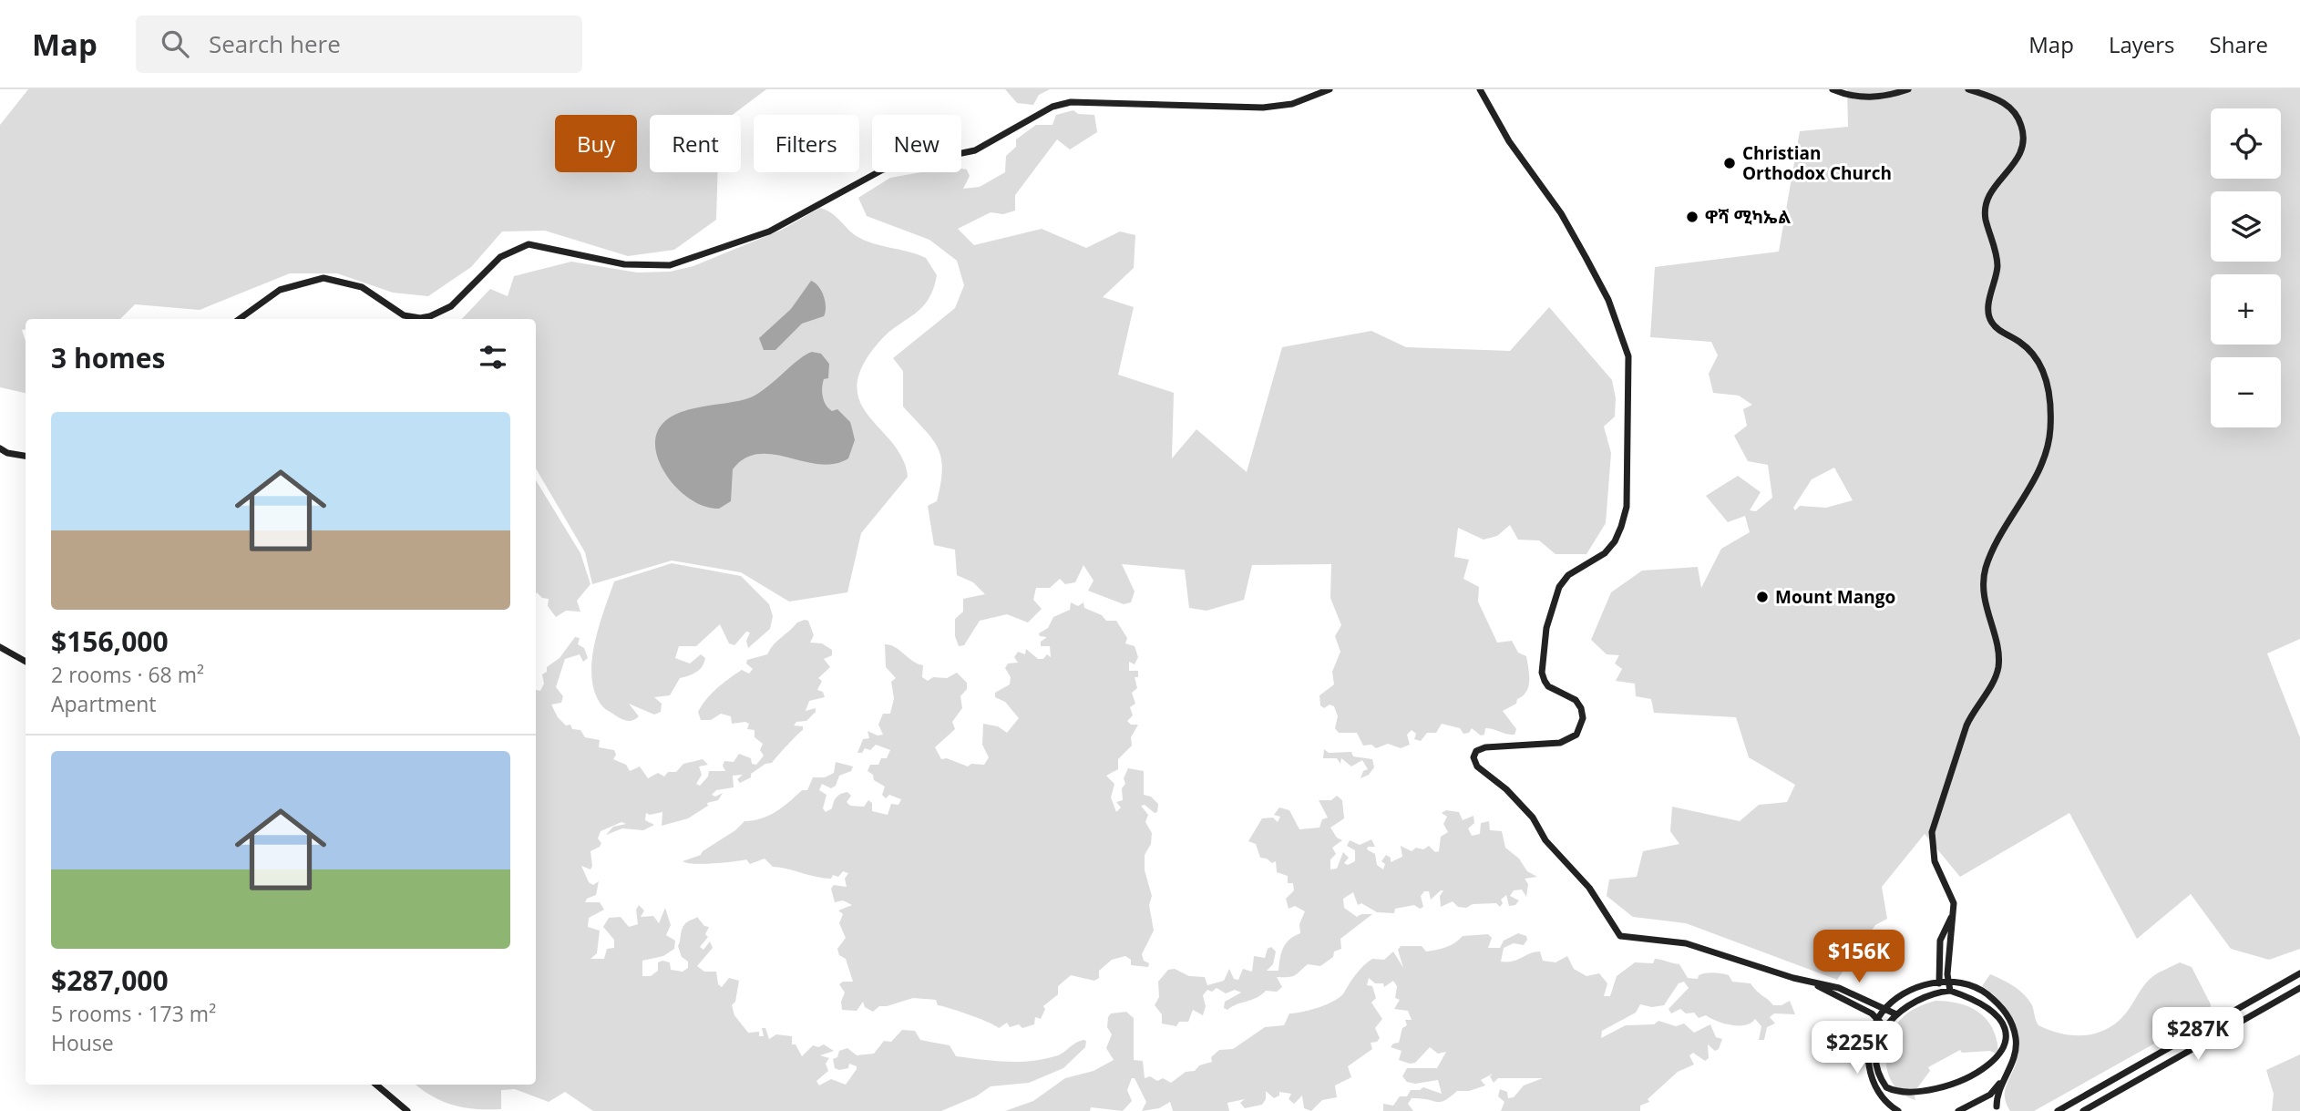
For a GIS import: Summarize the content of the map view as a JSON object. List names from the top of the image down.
{
  "places": ["Christian Orthodox Church", "ዋሻ ሚካኤል", "Mount Mango"],
  "page": {
    "header": "Map",
    "search": "Search here",
    "nav": ["Map", "Layers", "Share"],
    "map_buttons": ["+", "−"],
    "chip": [
      "Buy",
      "Rent",
      "Filters",
      "New"
    ],
    "heading": "3 homes",
    "list": [
      {
        "name": "$156,000",
        "note": "2 rooms · 68 m² · Apartment"
      },
      {
        "name": "$287,000",
        "note": "5 rooms · 173 m² · House"
      }
    ],
    "price": ["$156K", "$287K", "$225K"]
  }
}
